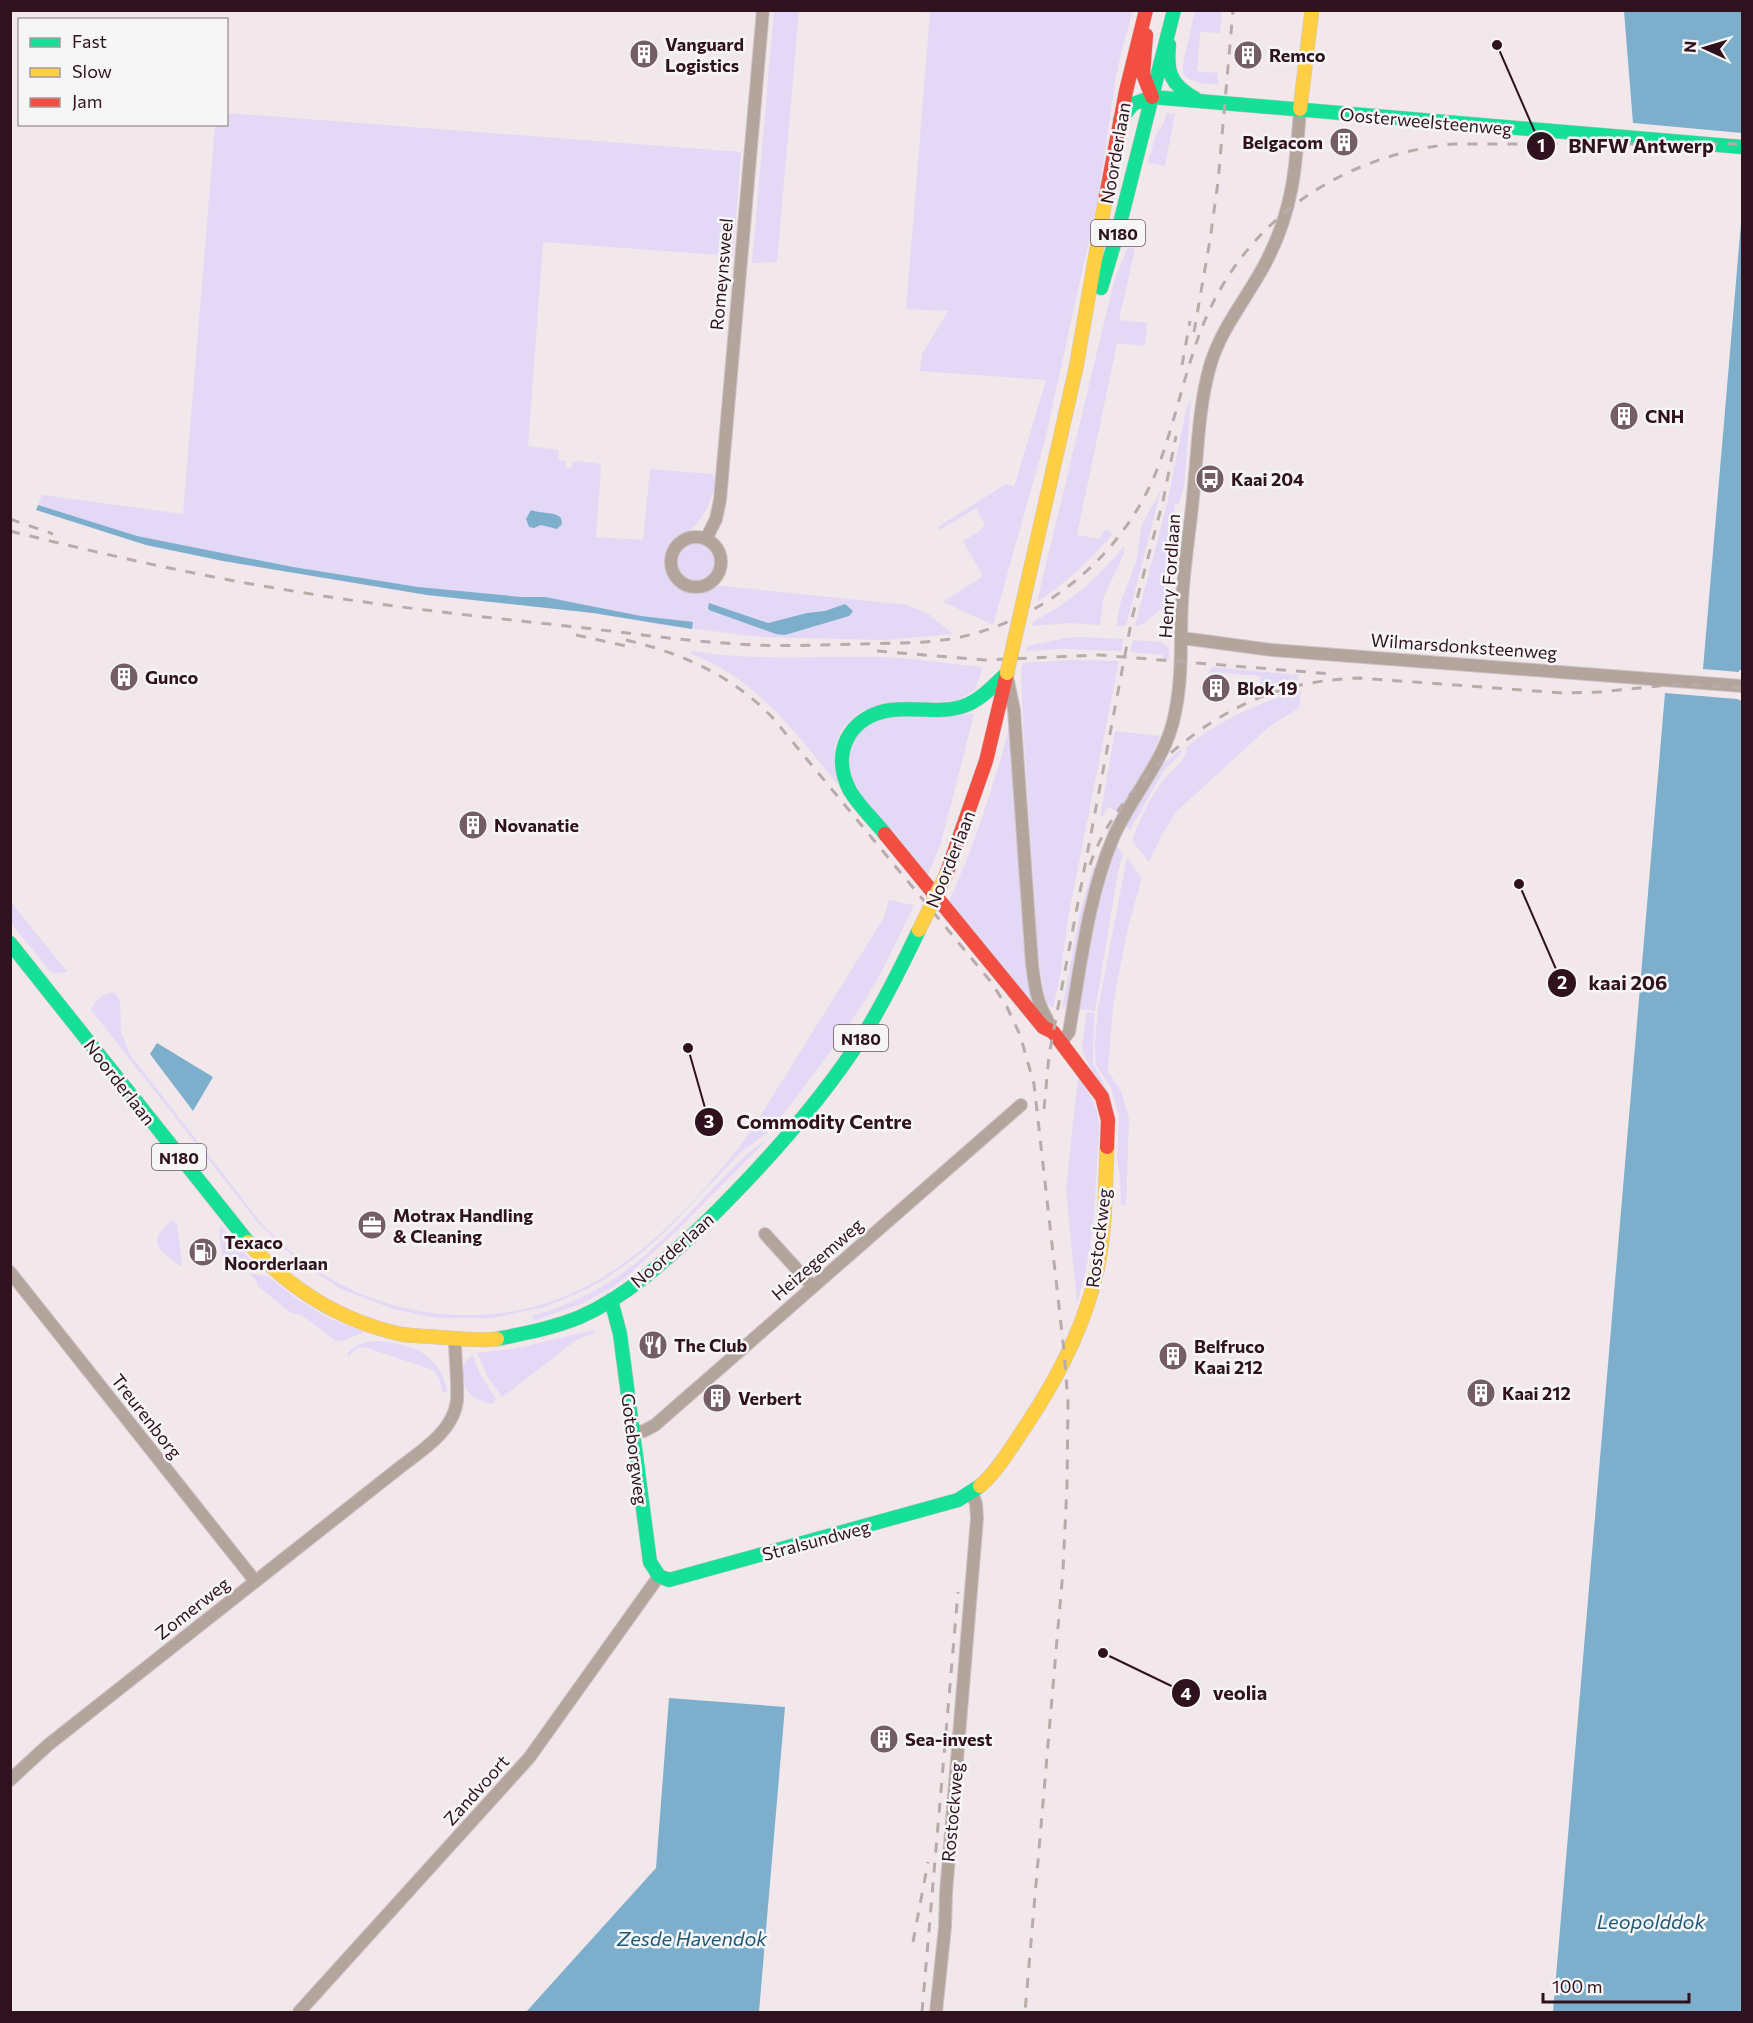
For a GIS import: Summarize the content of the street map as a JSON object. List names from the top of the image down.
{
  "streets": {
    "main road": [
      "Oosterweelsteenweg",
      "Noorderlaan",
      "N180",
      "Rostockweg",
      "Goteborgweg",
      "Stralsundweg"
    ],
    "street": [
      "Romeynsweel",
      "Henry Fordlaan",
      "Wilmarsdonksteenweg",
      "Heizegemweg",
      "Treurenborg",
      "Zomerweg",
      "Zandvoort"
    ]
  },
  "crossings": [
    ["Oosterweelsteenweg", "Noorderlaan"],
    ["Oosterweelsteenweg", "Henry Fordlaan"],
    ["Noorderlaan", "Rostockweg"],
    ["Noorderlaan", "Goteborgweg"],
    ["Noorderlaan", "Zomerweg"],
    ["Henry Fordlaan", "Wilmarsdonksteenweg"],
    ["Henry Fordlaan", "Rostockweg"],
    ["Rostockweg", "Stralsundweg"],
    ["Heizegemweg", "Goteborgweg"],
    ["Treurenborg", "Zomerweg"],
    ["Goteborgweg", "Stralsundweg"],
    ["Goteborgweg", "Zandvoort"],
    ["Stralsundweg", "Zandvoort"]
  ],
  "water": ["Leopolddok", "Zesde Havendok"],
  "places": {
    "other": [
      "BNFW Antwerp",
      "kaai 206",
      "Commodity Centre",
      "veolia"
    ],
    "building": [
      "Vanguard Logistics",
      "Remco",
      "Belgacom",
      "CNH",
      "Gunco",
      "Blok 19",
      "Novanatie",
      "Belfruco Kaai 212",
      "Kaai 212",
      "Verbert",
      "Sea-invest"
    ],
    "bus stop": ["Kaai 204"],
    "office": ["Motrax Handling & Cleaning"],
    "fuel station": ["Texaco Noorderlaan"],
    "restaurant": ["The Club"]
  },
  "legend": ["Fast", "Slow", "Jam"],
  "scale_bar": "100 m",
  "north": "left"
}
